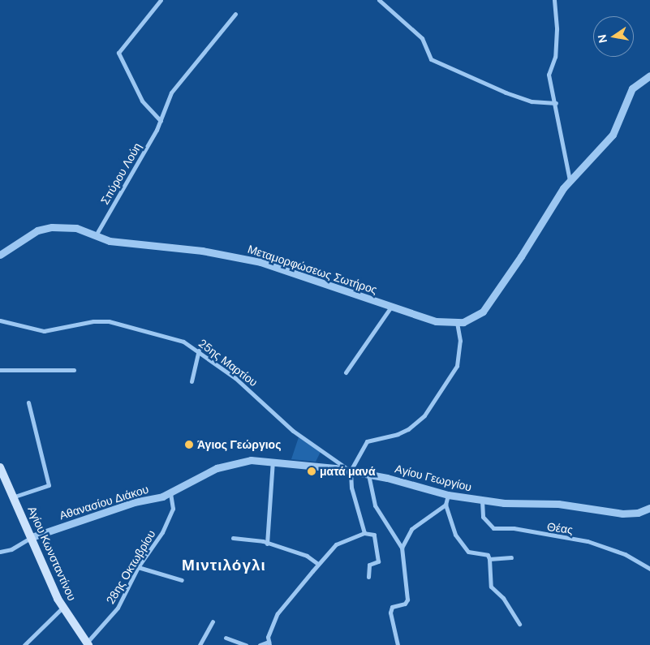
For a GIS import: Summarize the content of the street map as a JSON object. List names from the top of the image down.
{
  "streets": {
    "main road": ["Αγίου Κωνσταντίνου"],
    "street": [
      "Σπύρου Λούη",
      "Μεταμορφώσεως Σωτήρος",
      "25ης Μαρτίου",
      "Αγίου Γεωργίου",
      "Αθανασίου Διάκου",
      "Θέας",
      "28ης Οκτωβρίου"
    ]
  },
  "crossings": [
    ["Σπύρου Λούη", "Μεταμορφώσεως Σωτήρος"],
    ["25ης Μαρτίου", "Αγίου Γεωργίου"],
    ["Αγίου Γεωργίου", "Αθανασίου Διάκου"],
    ["Αγίου Γεωργίου", "Θέας"],
    ["Αγίου Γεωργίου", "28ης Οκτωβρίου"],
    ["Αθανασίου Διάκου", "Αγίου Κωνσταντίνου"],
    ["Αθανασίου Διάκου", "28ης Οκτωβρίου"],
    ["Αγίου Κωνσταντίνου", "28ης Οκτωβρίου"]
  ],
  "districts": ["Μιντιλόγλι"],
  "places": ["Άγιος Γεώργιος", "ματά μανά"],
  "north": "left"
}
